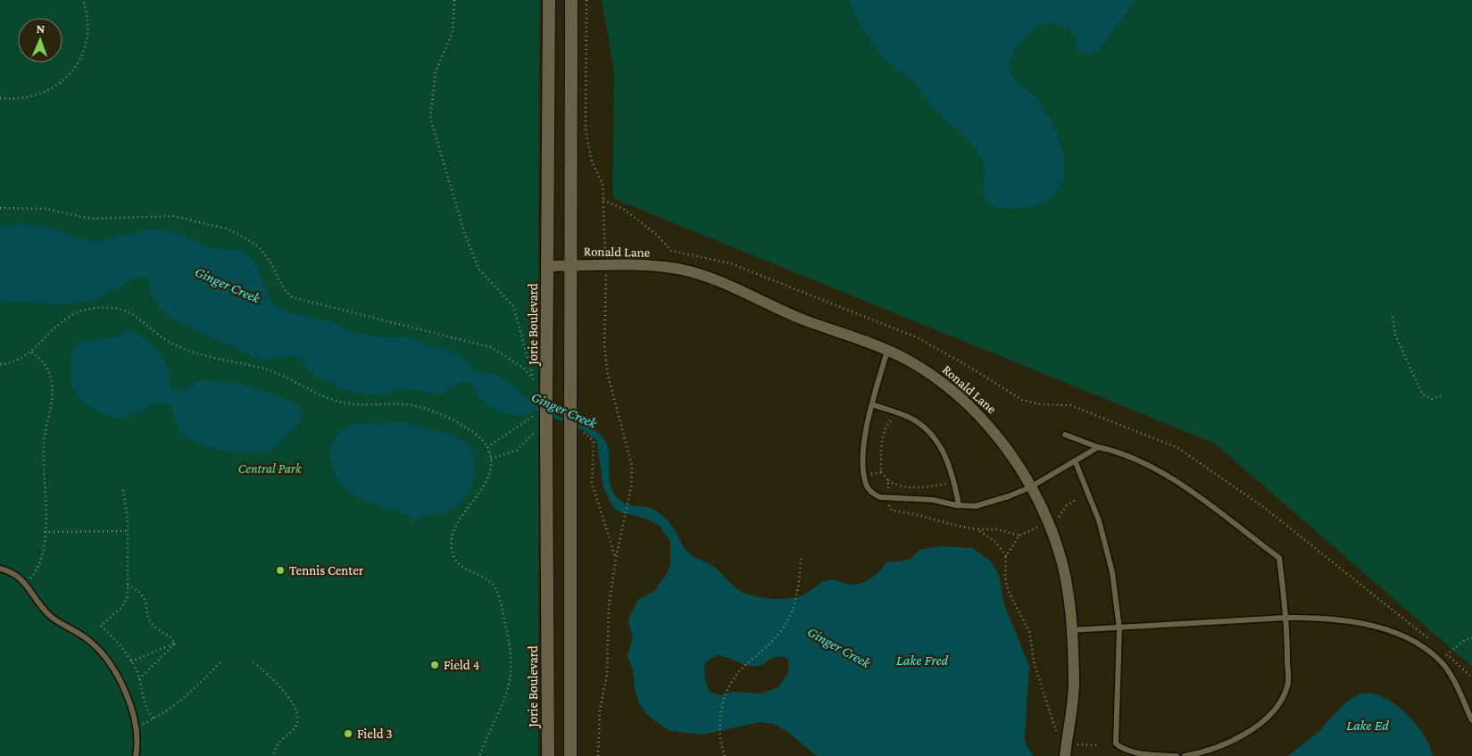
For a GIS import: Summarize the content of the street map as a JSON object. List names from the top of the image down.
{
  "streets": {
    "main road": ["Jorie Boulevard"],
    "street": ["Ronald Lane"]
  },
  "crossings": [
    ["Ronald Lane", "Jorie Boulevard"]
  ],
  "water": ["Ginger Creek", "Lake Fred", "Lake Ed"],
  "parks": ["Central Park"],
  "places": ["Tennis Center", "Field 4", "Field 3"],
  "north": "top"
}
